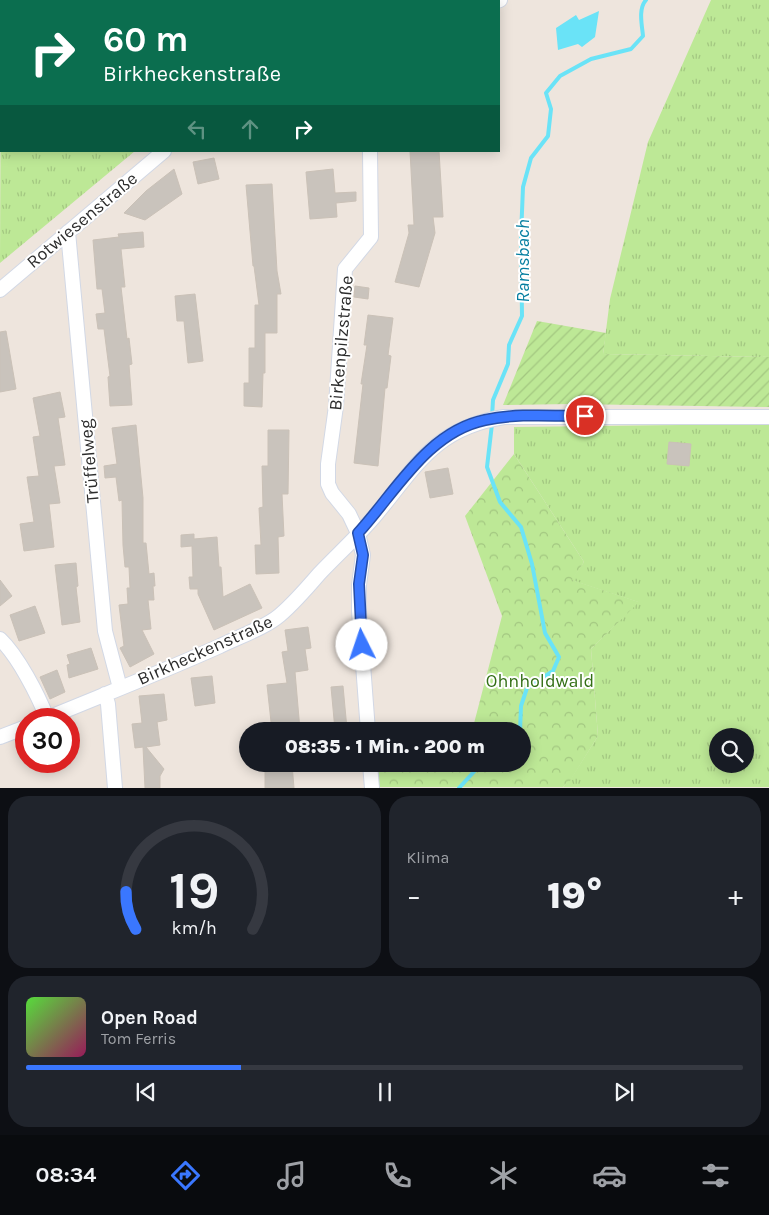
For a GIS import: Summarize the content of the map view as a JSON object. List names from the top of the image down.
{
  "streets": {
    "street": [
      "Rotwiesenstraße",
      "Birkenpilzstraße",
      "Trüffelweg",
      "Birkheckenstraße"
    ]
  },
  "crossings": [
    ["Rotwiesenstraße", "Trüffelweg"],
    ["Birkenpilzstraße", "Birkheckenstraße"],
    ["Trüffelweg", "Birkheckenstraße"]
  ],
  "water": ["Ramsbach"],
  "parks": ["Ohnholdwald"],
  "page": {
    "turn": ["60 m", "Birkheckenstraße"],
    "limit": "30",
    "trip": "08:35 · 1 Min. · 200 m",
    "tile": "Klima",
    "heat": ["−", "19°", "+"],
    "song": ["Open Road", "Tom Ferris"],
    "tabs": "08:34",
    "gauge": ["19", "km/h"]
  }
}
